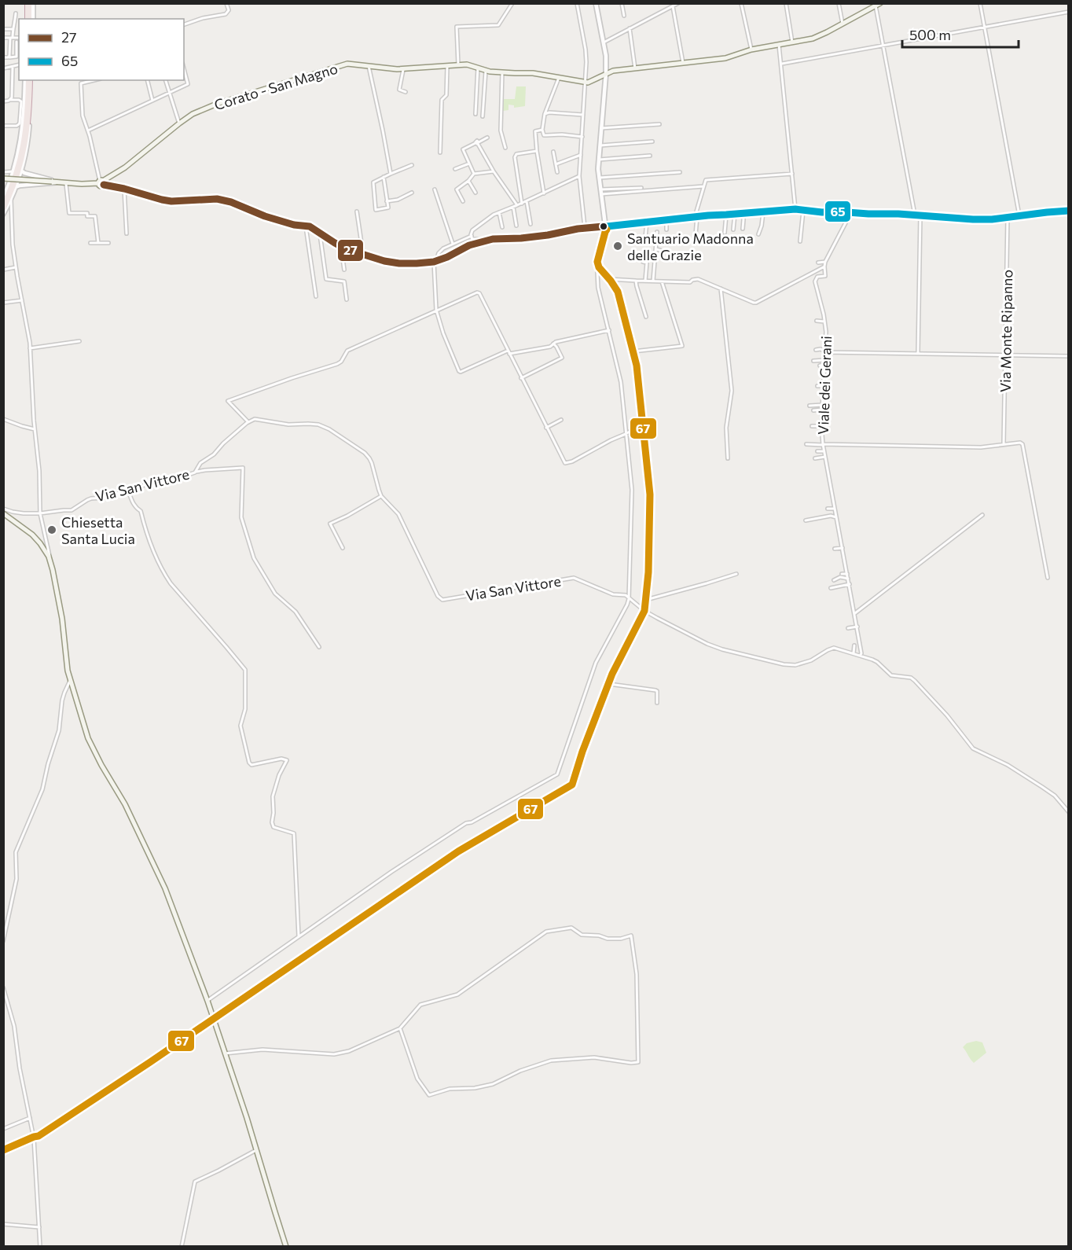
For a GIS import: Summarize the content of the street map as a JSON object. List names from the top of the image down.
{
  "streets": {
    "main road": ["Corato - San Magno"],
    "street": ["Via Monte Ripanno", "Viale dei Gerani", "Via San Vittore"]
  },
  "crossings": [
    ["Viale dei Gerani", "Via San Vittore"]
  ],
  "places": ["Santuario Madonna delle Grazie", "Chiesetta Santa Lucia"],
  "lines": ["transit line 27", "transit line 65", "transit line 67"],
  "legend": ["27", "65"],
  "scale_bar": "500 m"
}
